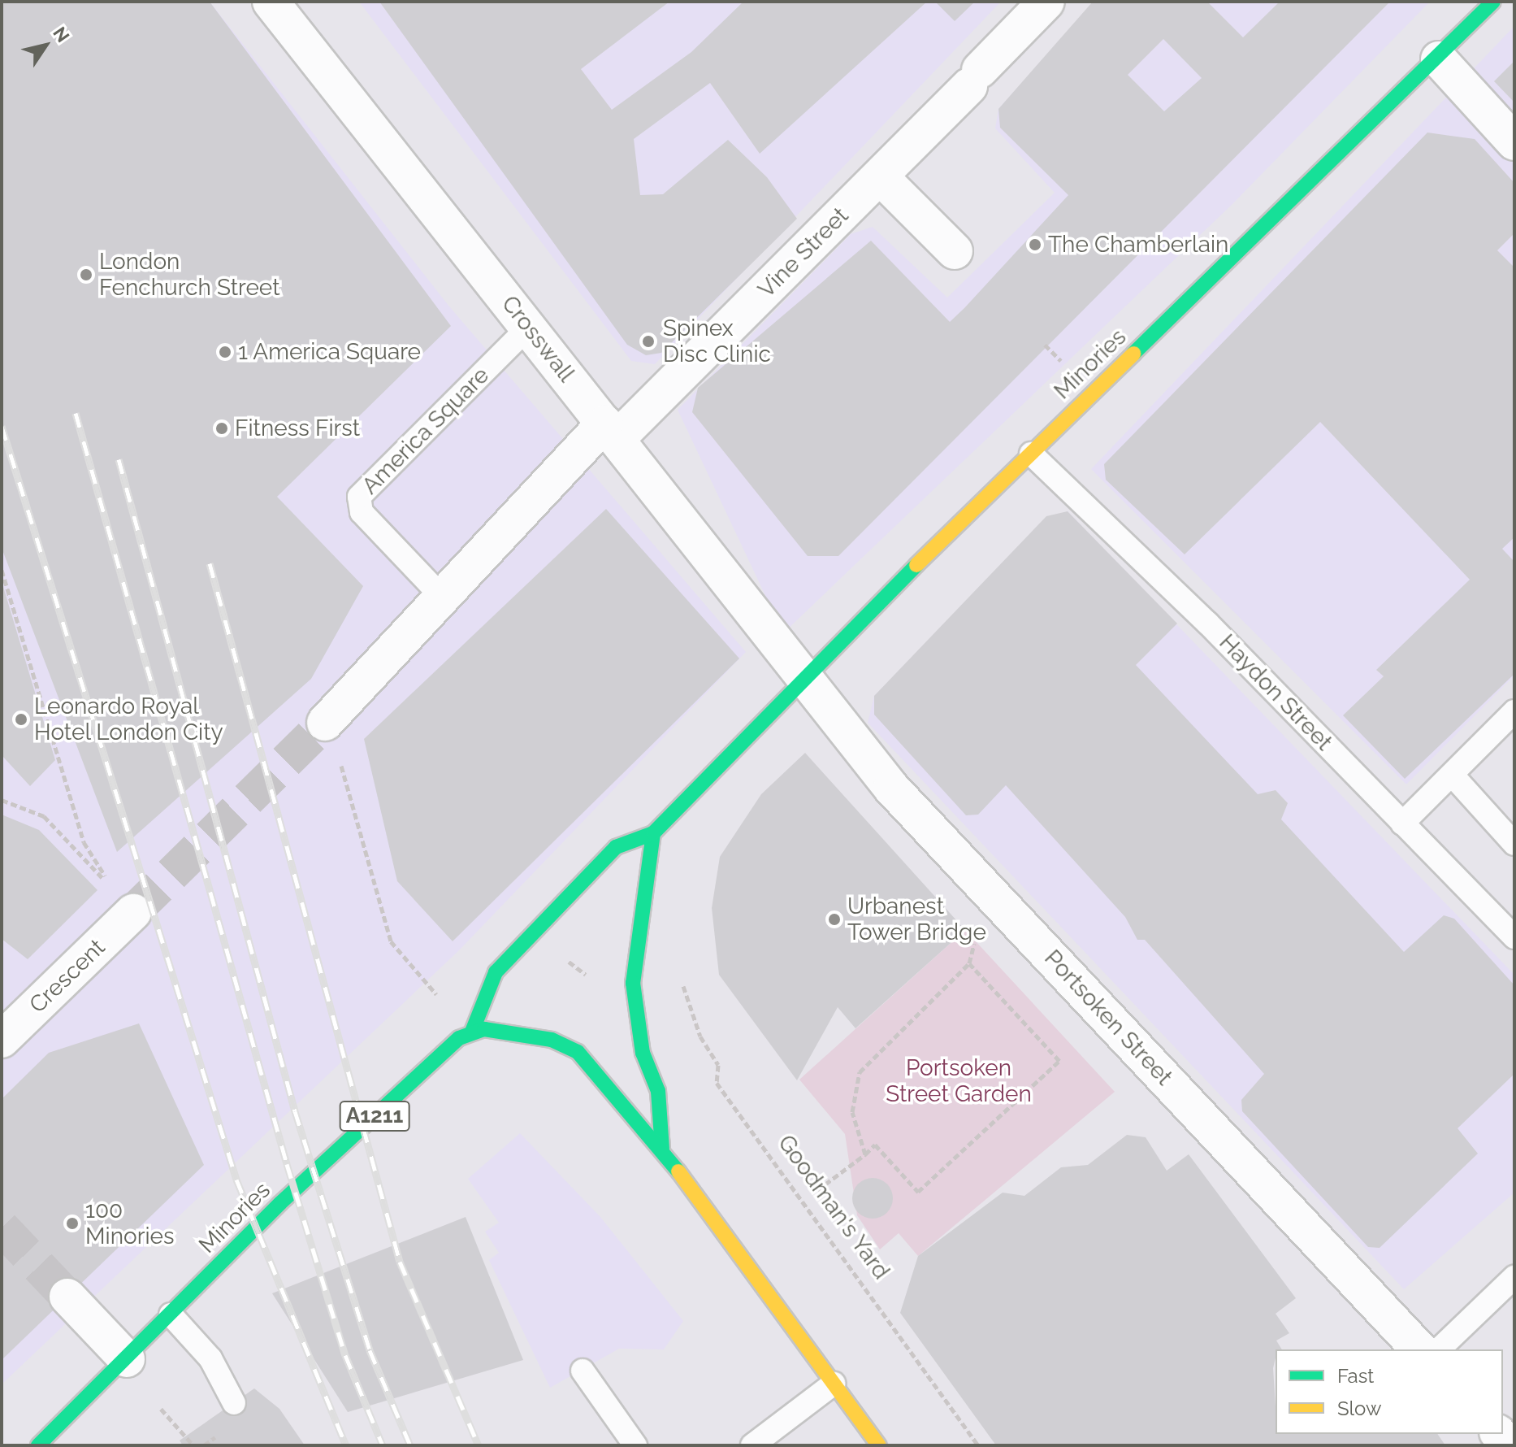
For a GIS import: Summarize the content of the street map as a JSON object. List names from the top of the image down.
{
  "streets": {
    "main road": ["Minories", "A1211"],
    "street": [
      "Vine Street",
      "Crosswall",
      "Crescent",
      "Portsoken Street"
    ],
    "lane": ["America Square", "Haydon Street"],
    "path": ["Goodman's Yard"]
  },
  "crossings": [
    ["Vine Street", "Crosswall"],
    ["Crosswall", "Minories"],
    ["Crosswall", "America Square"],
    ["Crosswall", "Portsoken Street"],
    ["Minories", "Haydon Street"],
    ["Minories", "Portsoken Street"]
  ],
  "parks": ["Portsoken Street Garden"],
  "places": [
    "The Chamberlain",
    "London Fenchurch Street",
    "Spinex Disc Clinic",
    "1 America Square",
    "Fitness First",
    "Leonardo Royal Hotel London City",
    "Urbanest Tower Bridge",
    "100 Minories"
  ],
  "legend": ["Fast", "Slow"],
  "north": "top right"
}
